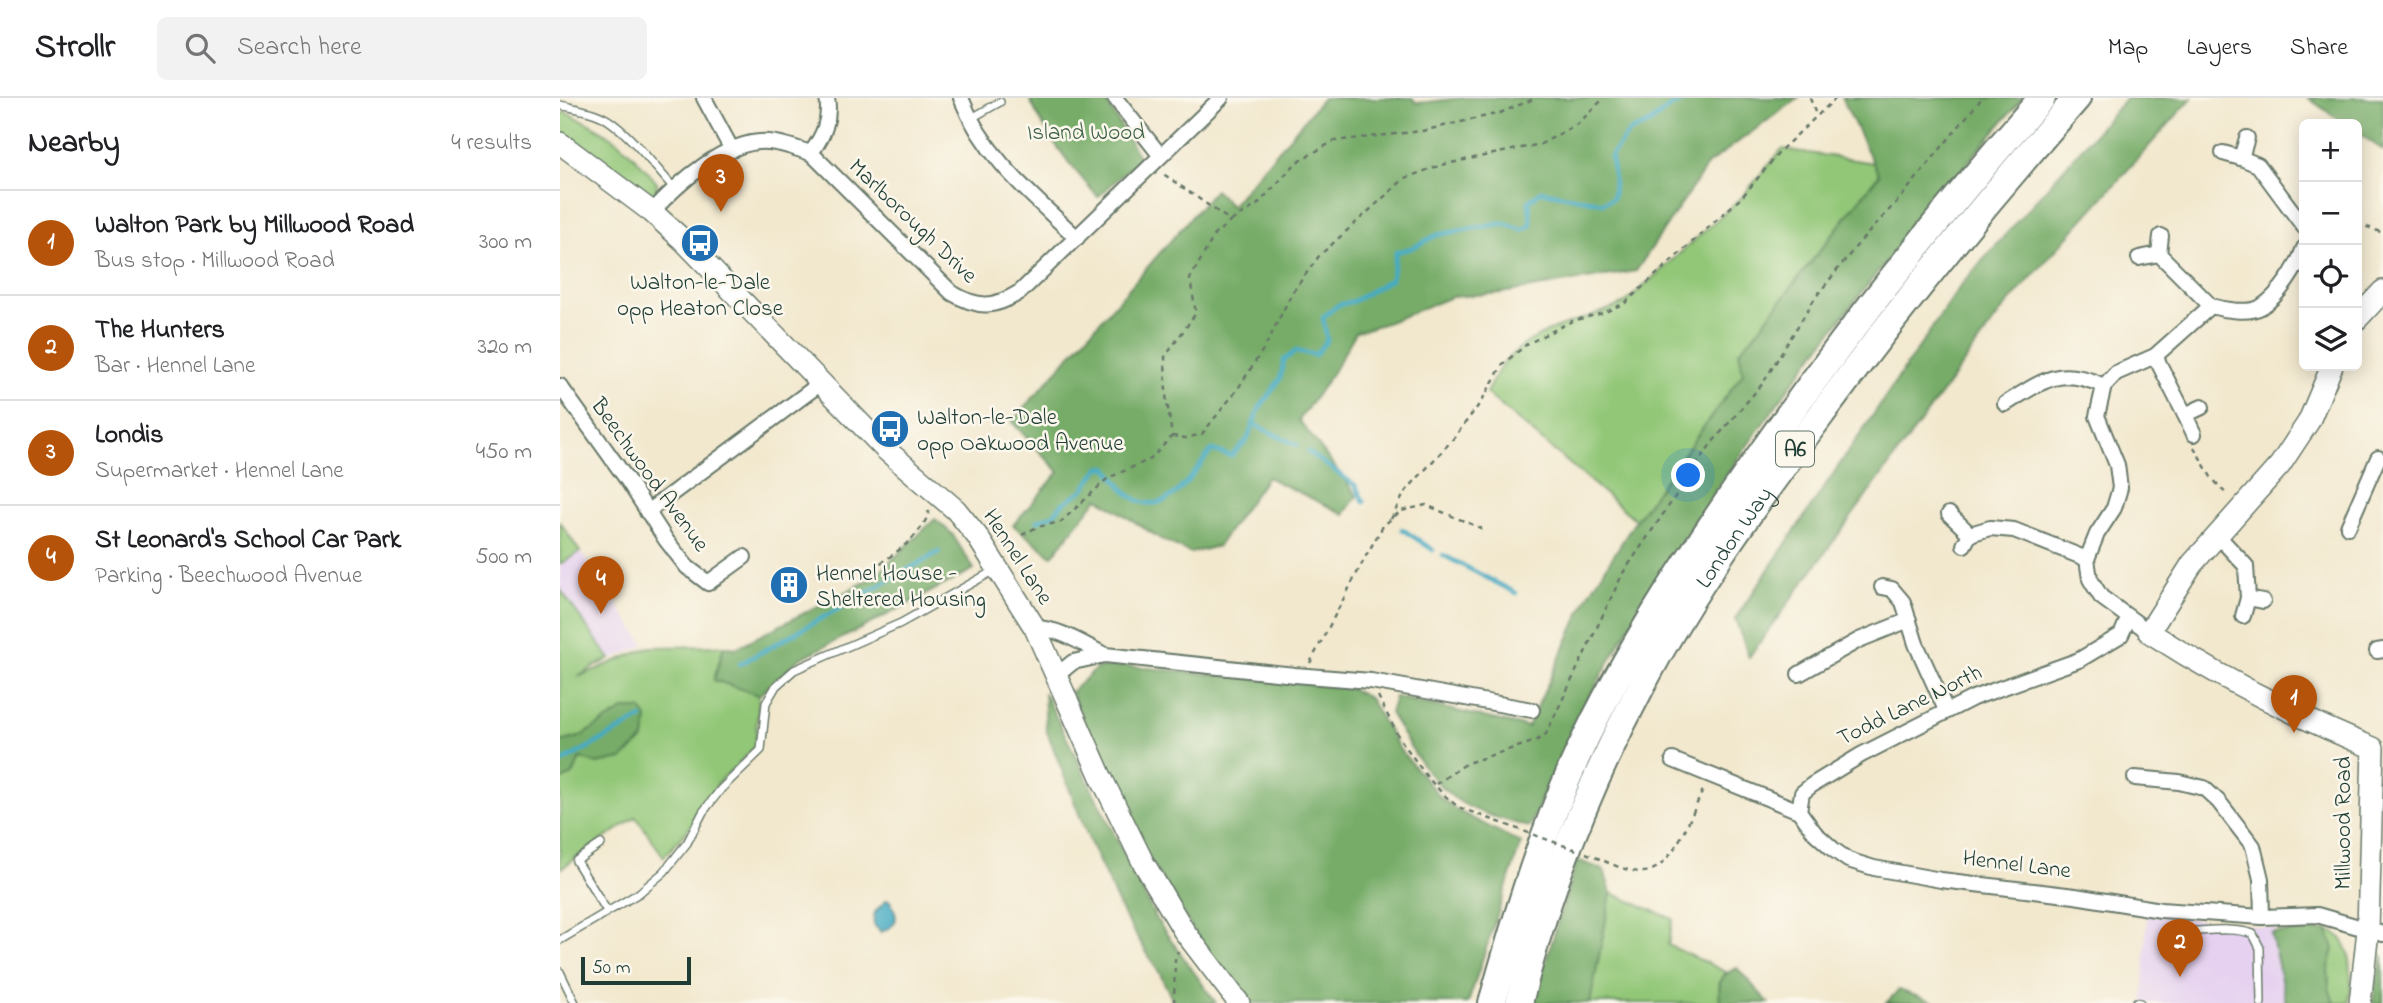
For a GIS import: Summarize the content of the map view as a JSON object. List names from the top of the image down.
{
  "streets": {
    "highway": ["A6", "London Way"],
    "main road": ["Hennel Lane", "Millwood Road"],
    "street": ["Marlborough Drive", "Beechwood Avenue", "Todd Lane North"]
  },
  "crossings": [
    ["Marlborough Drive", "Hennel Lane"],
    ["Hennel Lane", "Todd Lane North"],
    ["Hennel Lane", "Millwood Road"],
    ["Todd Lane North", "Millwood Road"]
  ],
  "parks": ["Island Wood"],
  "places": {
    "bus stop": ["Walton-le-Dale opp Heaton Close", "Walton-le-Dale opp Oakwood Avenue"],
    "building": ["Hennel House - Sheltered Housing"]
  },
  "scale_bar": "50 m",
  "page": {
    "header": "Strollr",
    "search": "Search here",
    "nav": ["Map", "Layers", "Share"],
    "heading": ["Nearby", "4 results"],
    "map_buttons": ["+", "−"],
    "pins": [
      "3",
      "4",
      "1",
      "2"
    ],
    "list": [
      {
        "mark": "1",
        "name": "Walton Park by Millwood Road",
        "note": "Bus stop · Millwood Road",
        "value": "300 m"
      },
      {
        "mark": "2",
        "name": "The Hunters",
        "note": "Bar · Hennel Lane",
        "value": "320 m"
      },
      {
        "mark": "3",
        "name": "Londis",
        "note": "Supermarket · Hennel Lane",
        "value": "450 m"
      },
      {
        "mark": "4",
        "name": "St Leonard's School Car Park",
        "note": "Parking · Beechwood Avenue",
        "value": "500 m"
      }
    ],
    "scale": "50 m"
  }
}
